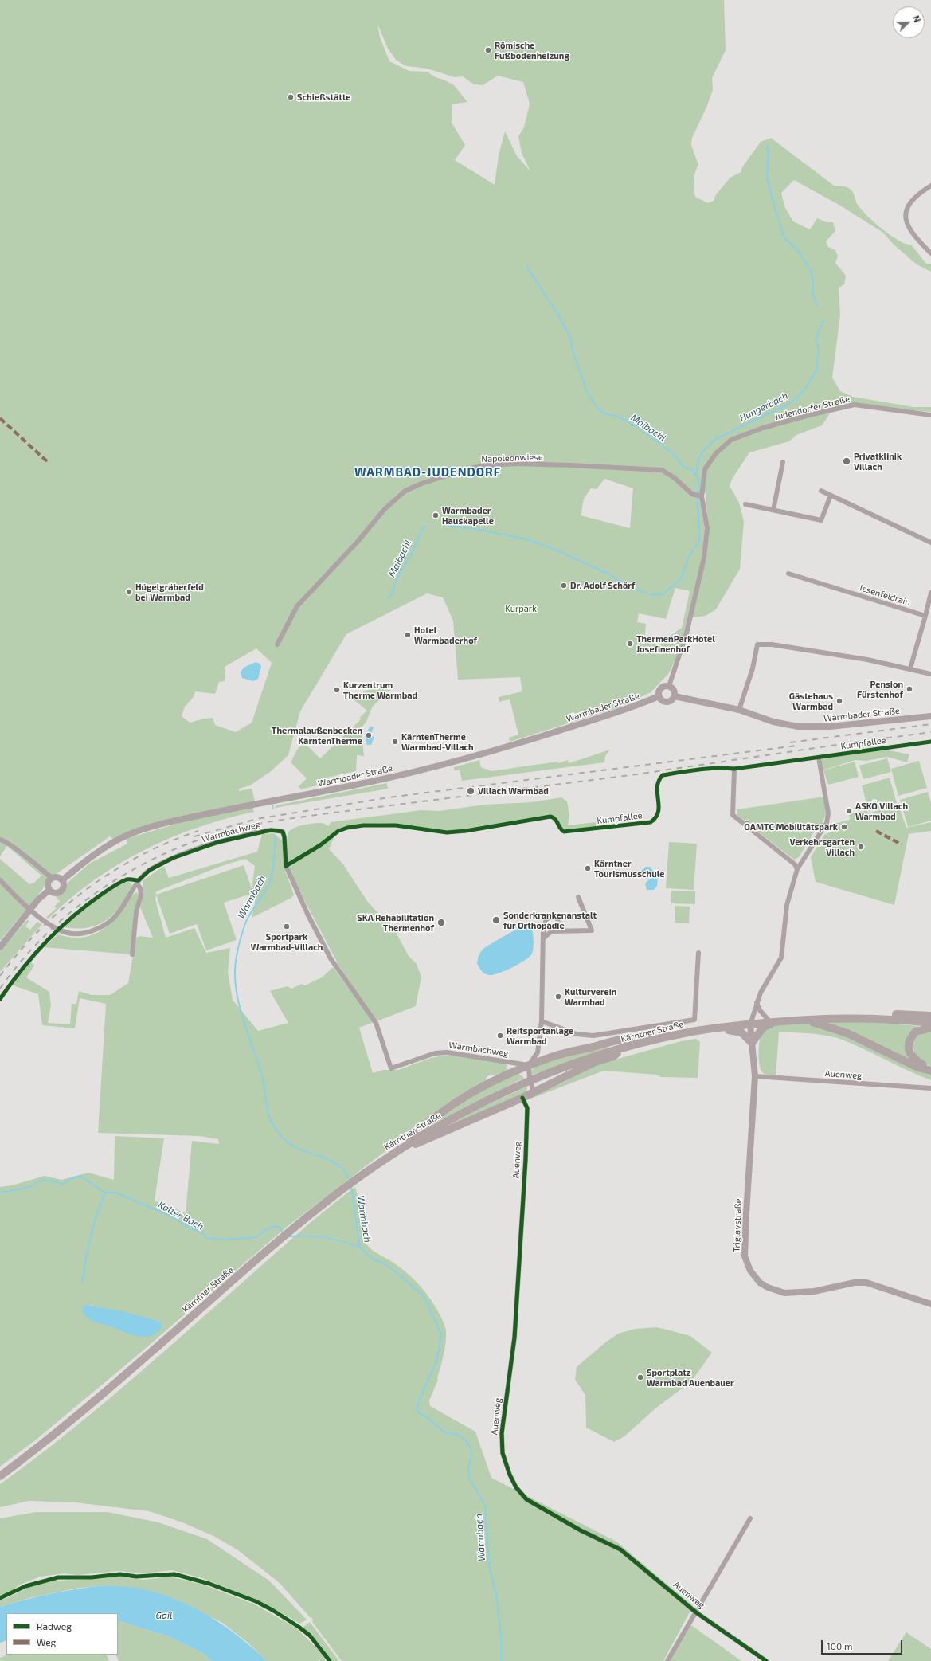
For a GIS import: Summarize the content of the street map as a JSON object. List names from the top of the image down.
{
  "streets": {
    "main road": ["Kärntner Straße"],
    "street": [
      "Judendorfer Straße",
      "Napoleonwiese",
      "Jesenfeldrain",
      "Warmbader Straße",
      "Warmbachweg",
      "Auenweg",
      "Triglavstraße"
    ],
    "cycle path": ["Kumpfallee"]
  },
  "crossings": [
    ["Judendorfer Straße", "Napoleonwiese"],
    ["Judendorfer Straße", "Warmbader Straße"],
    ["Kärntner Straße", "Triglavstraße"],
    ["Auenweg", "Triglavstraße"]
  ],
  "districts": ["WARMBAD-JUDENDORF"],
  "water": [
    "Hungerbach",
    "Maibachl",
    "Warmbach",
    "Kalter Bach",
    "Gail"
  ],
  "parks": ["Kurpark"],
  "places": [
    "Römische Fußbodenheizung",
    "Schießstätte",
    "Privatklinik Villach",
    "Warmbader Hauskapelle",
    "Dr. Adolf Schärf",
    "Hügelgräberfeld bei Warmbad",
    "Hotel Warmbaderhof",
    "ThermenParkHotel Josefinenhof",
    "Pension Fürstenhof",
    "Kurzentrum Therme Warmbad",
    "Gästehaus Warmbad",
    "Thermalaußenbecken KärntenTherme",
    "KärntenTherme Warmbad-Villach",
    "Villach Warmbad",
    "ASKÖ Villach Warmbad",
    "ÖAMTC Mobilitätspark",
    "Verkehrsgarten Villach",
    "Kärntner Tourismusschule",
    "Sonderkrankenanstalt für Orthopädie",
    "SKA Rehabilitation Thermenhof",
    "Sportpark Warmbad-Villach",
    "Kulturverein Warmbad",
    "Reitsportanlage Warmbad",
    "Sportplatz Warmbad Auenbauer"
  ],
  "legend": ["Radweg", "Weg"],
  "scale_bar": "100 m",
  "north": "top right"
}
